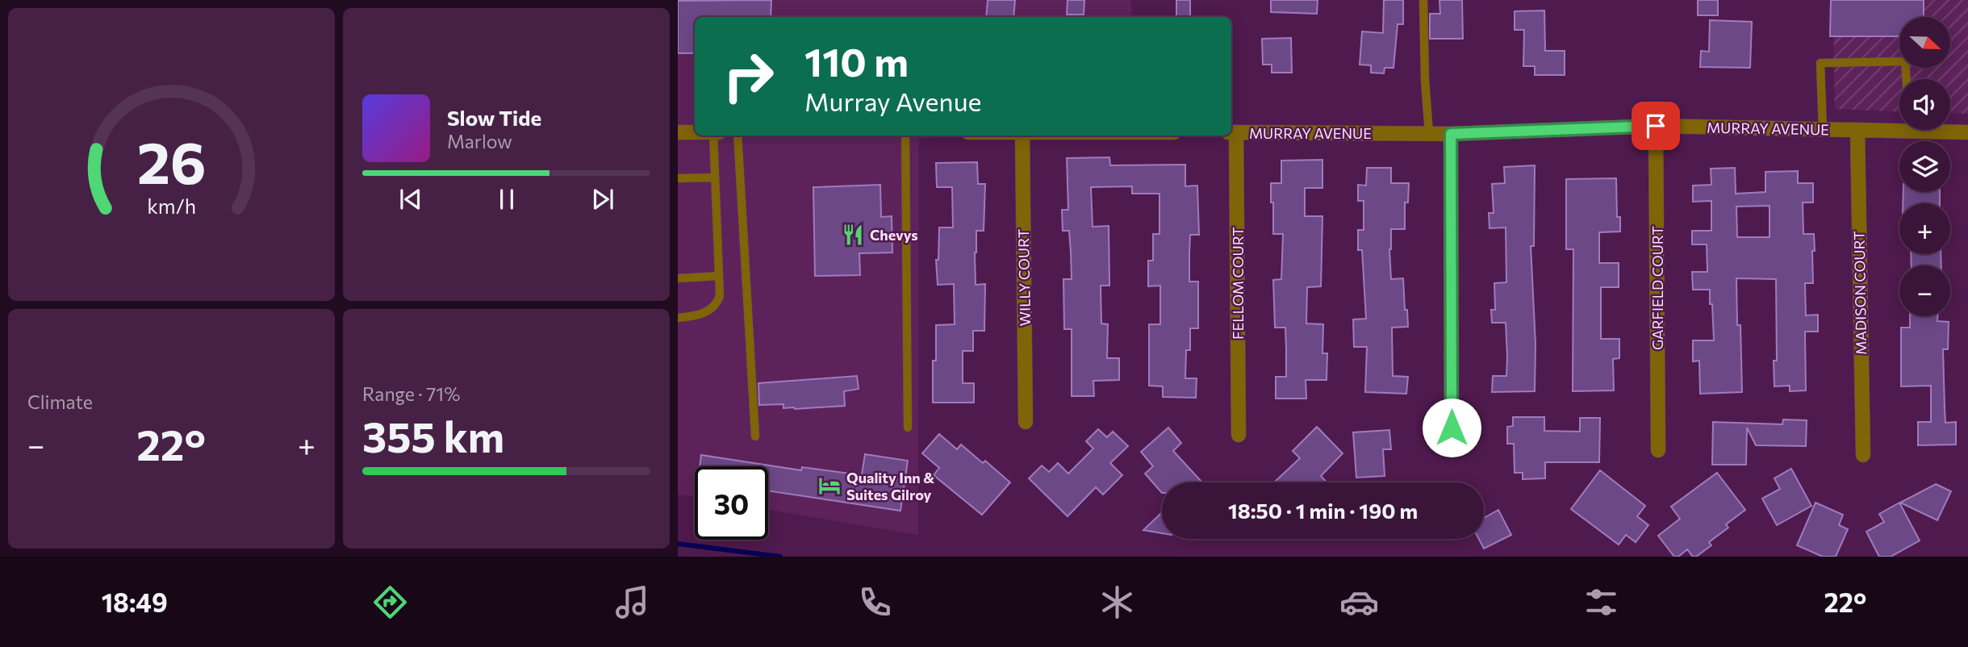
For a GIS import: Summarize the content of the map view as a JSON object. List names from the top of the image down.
{
  "streets": {
    "street": [
      "MURRAY AVENUE",
      "WILLY COURT",
      "FELLOM COURT",
      "GARFIELD COURT",
      "MADISON COURT"
    ]
  },
  "crossings": [
    ["MURRAY AVENUE", "FELLOM COURT"],
    ["MURRAY AVENUE", "GARFIELD COURT"],
    ["MURRAY AVENUE", "MADISON COURT"]
  ],
  "places": {
    "restaurant": ["Chevys"],
    "hotel": ["Quality Inn & Suites Gilroy"]
  },
  "north": "right",
  "page": {
    "map_buttons": ["+", "−"],
    "turn": ["110 m", "Murray Avenue"],
    "song": ["Slow Tide", "Marlow"],
    "tile": [
      "Climate",
      ["Range · 71%", "355 km"]
    ],
    "heat": ["−", "22°", "+"],
    "limit": "30",
    "trip": "18:50 · 1 min · 190 m",
    "tabs": ["18:49", "22°"],
    "gauge": ["26", "km/h"]
  }
}
